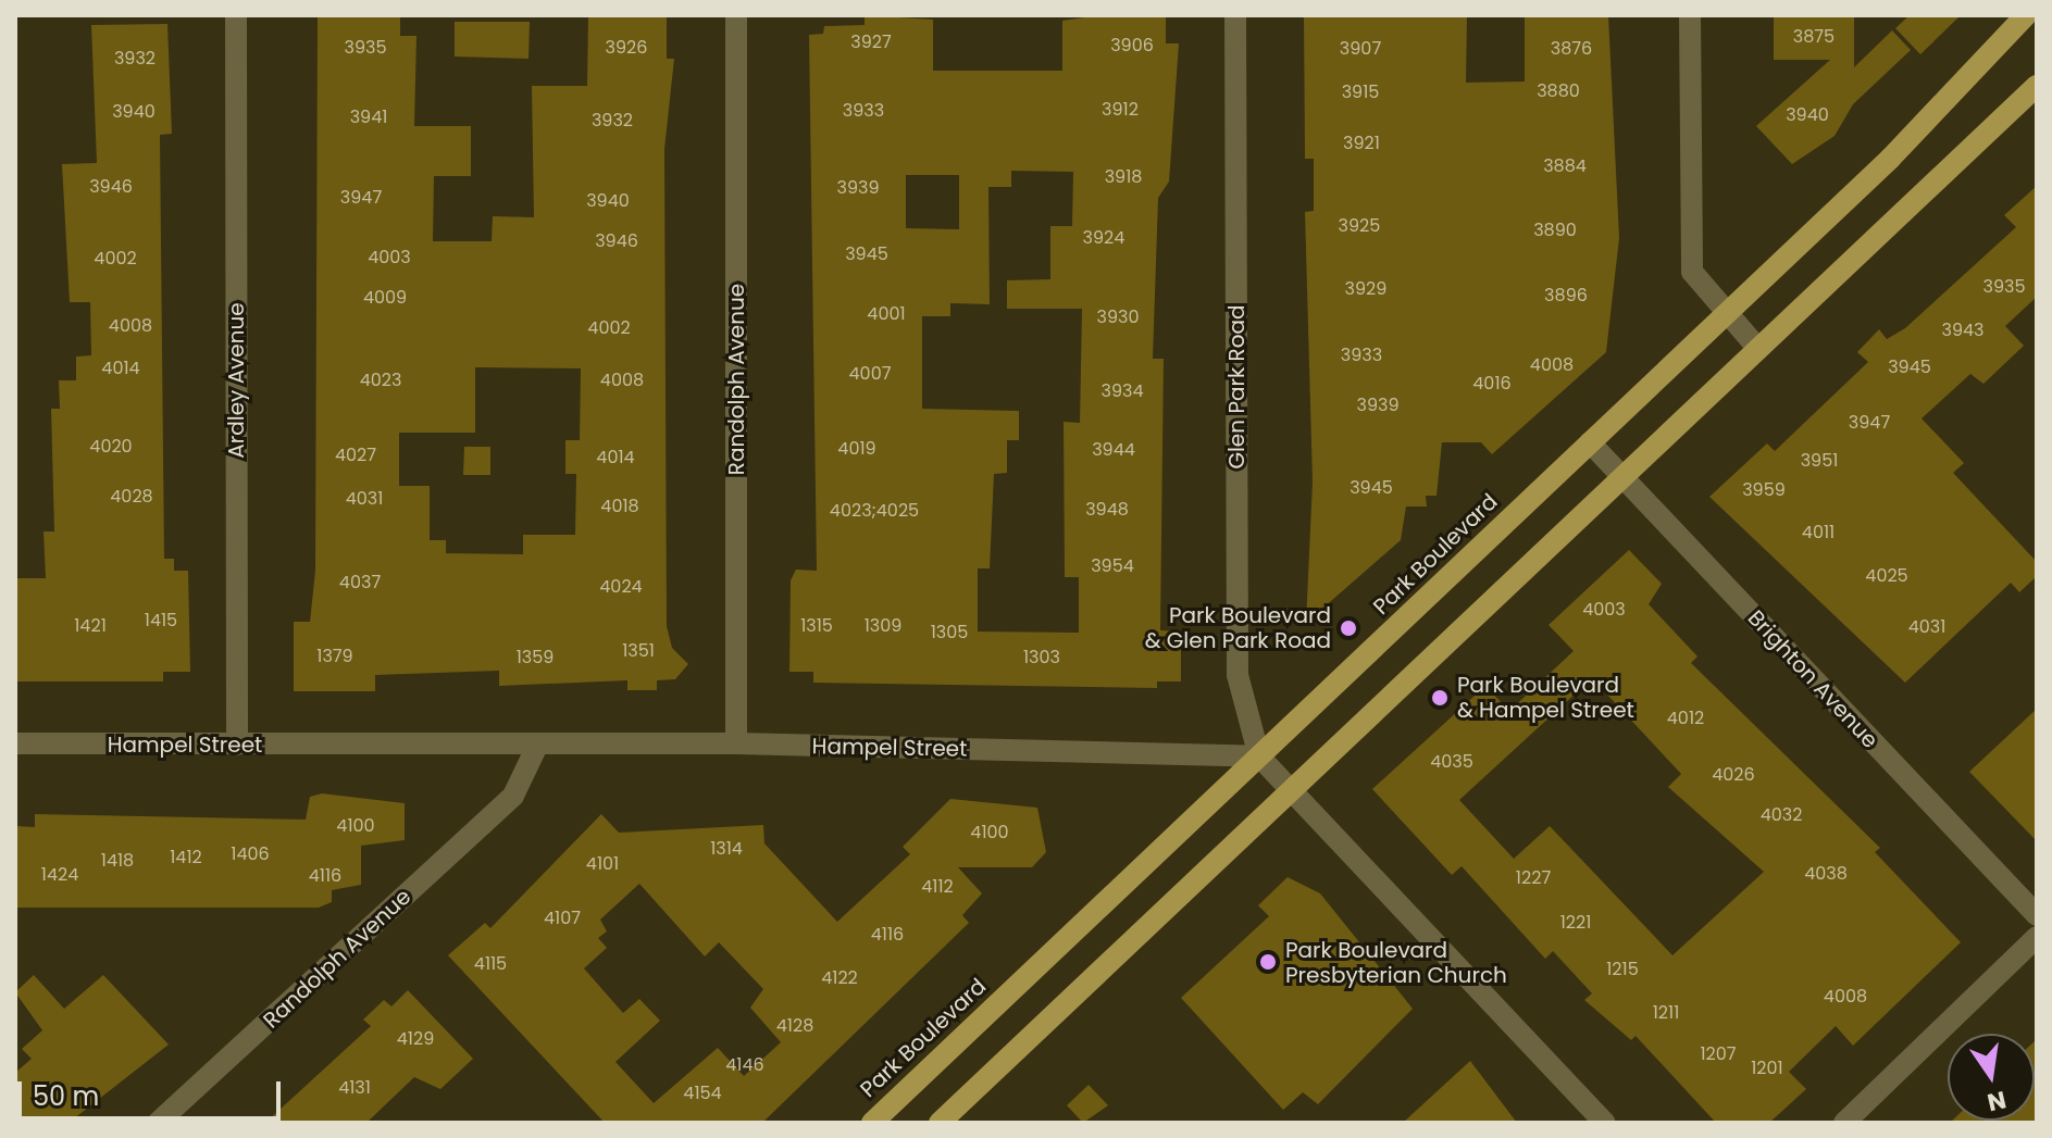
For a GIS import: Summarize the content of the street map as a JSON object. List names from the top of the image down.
{
  "streets": {
    "main road": ["Park Boulevard"],
    "street": [
      "Randolph Avenue",
      "Ardley Avenue",
      "Glen Park Road",
      "Brighton Avenue",
      "Hampel Street"
    ]
  },
  "crossings": [
    ["Randolph Avenue", "Hampel Street"],
    ["Ardley Avenue", "Hampel Street"],
    ["Glen Park Road", "Park Boulevard"],
    ["Glen Park Road", "Hampel Street"],
    ["Park Boulevard", "Brighton Avenue"],
    ["Park Boulevard", "Hampel Street"]
  ],
  "places": ["Park Boulevard & Glen Park Road", "Park Boulevard & Hampel Street", "Park Boulevard Presbyterian Church"],
  "house_numbers": [
    "3875",
    "3927",
    "3906",
    "3935",
    "3926",
    "3907",
    "3876",
    "3932",
    "3880",
    "3915",
    "3912",
    "3933",
    "3940",
    "3940",
    "3941",
    "3932",
    "3921",
    "3884",
    "3918",
    "3946",
    "3939",
    "3947",
    "3940",
    "3925",
    "3890",
    "3924",
    "3946",
    "3945",
    "4003",
    "4002",
    "3935",
    "3929",
    "3896",
    "4009",
    "4001",
    "3930",
    "4008",
    "4002",
    "3943",
    "3933",
    "4008",
    "3945",
    "4014",
    "4007",
    "4023",
    "4008",
    "4016",
    "3934",
    "3939",
    "3947",
    "4020",
    "4019",
    "3944",
    "4027",
    "4014",
    "3951",
    "3945",
    "3959",
    "4028",
    "4031",
    "4018",
    "3948",
    "4023;4025",
    "4011",
    "3954",
    "4025",
    "4037",
    "4024",
    "4003",
    "1415",
    "1421",
    "1315",
    "1309",
    "4031",
    "1305",
    "1351",
    "1379",
    "1359",
    "1303",
    "4012",
    "4035",
    "4026",
    "4032",
    "4100",
    "4100",
    "1314",
    "1406",
    "1412",
    "1418",
    "4101",
    "4038",
    "1424",
    "4116",
    "1227",
    "4112",
    "4107",
    "1221",
    "4116",
    "4115",
    "1215",
    "4122",
    "4008",
    "1211",
    "4128",
    "4129",
    "1207",
    "4146",
    "1201",
    "4131",
    "4154"
  ],
  "scale_bar": "50 m",
  "north": "bottom"
}
